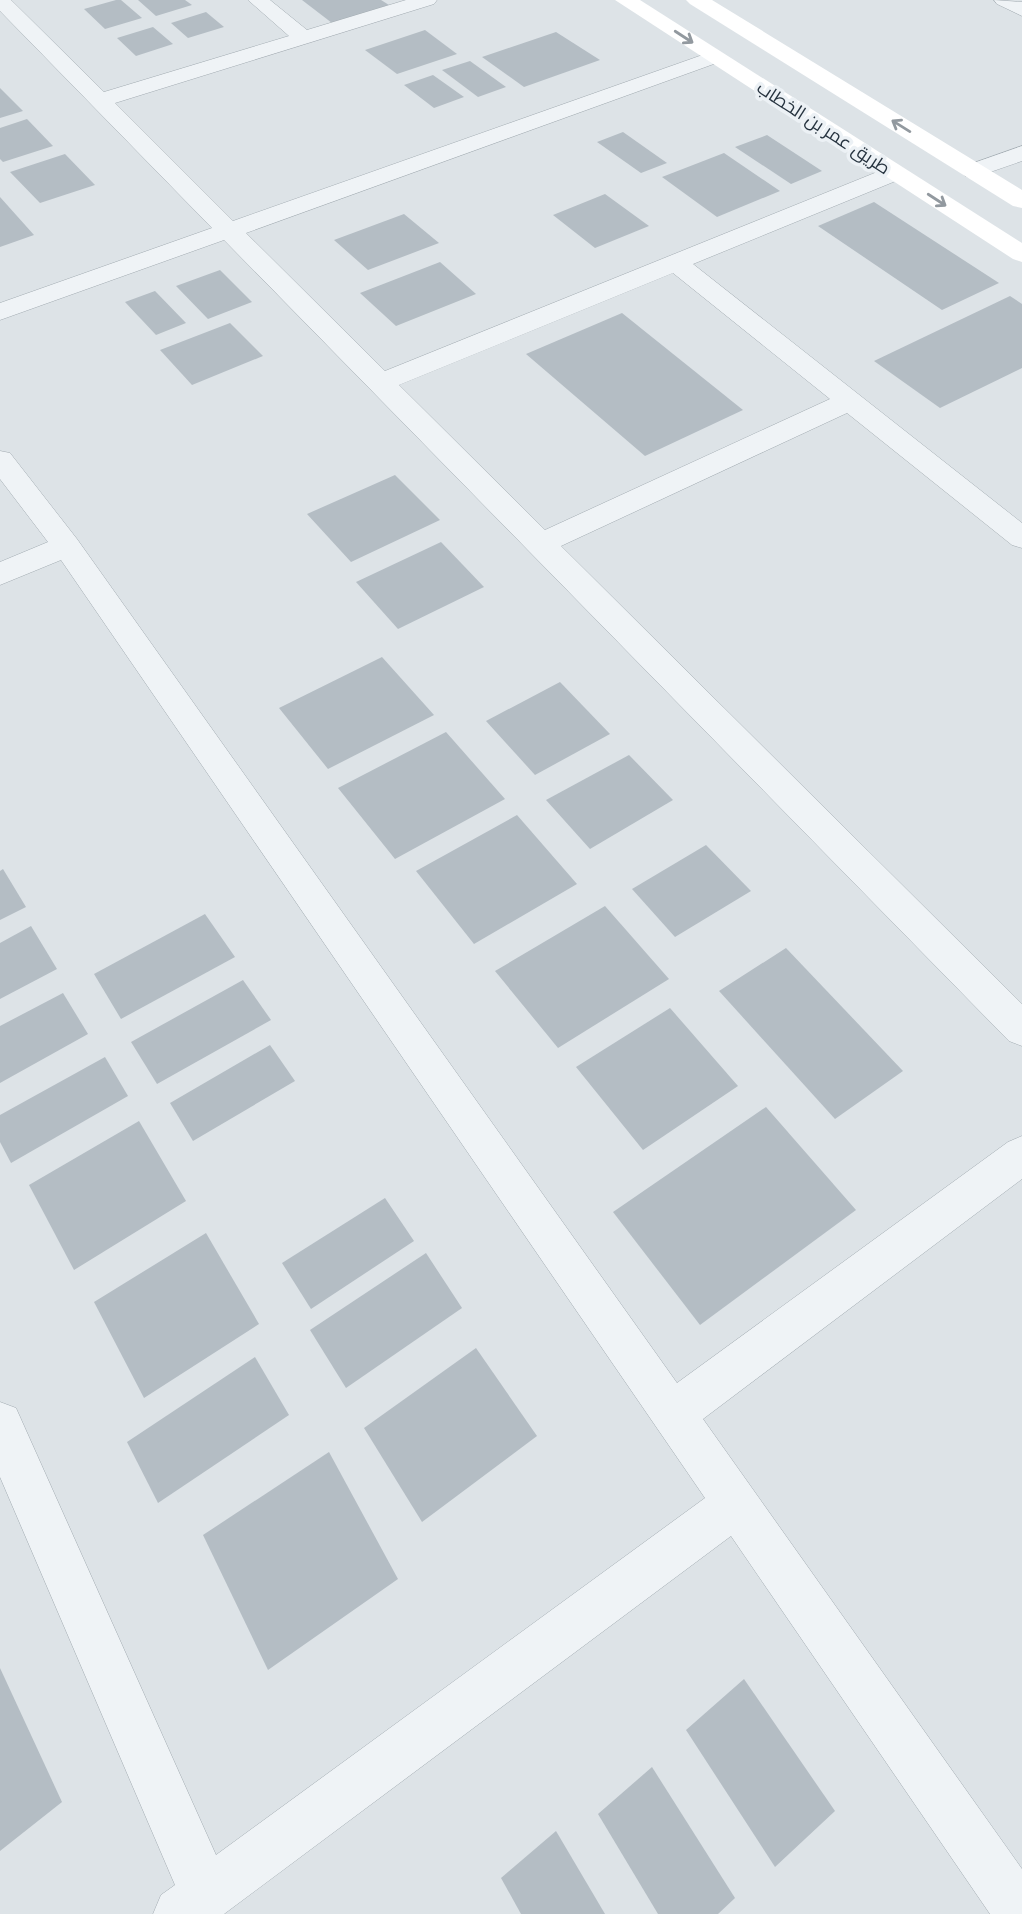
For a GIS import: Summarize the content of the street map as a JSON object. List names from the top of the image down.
{
  "streets": {
    "main road": ["طريق عمر بن الخطاب"]
  }
}
